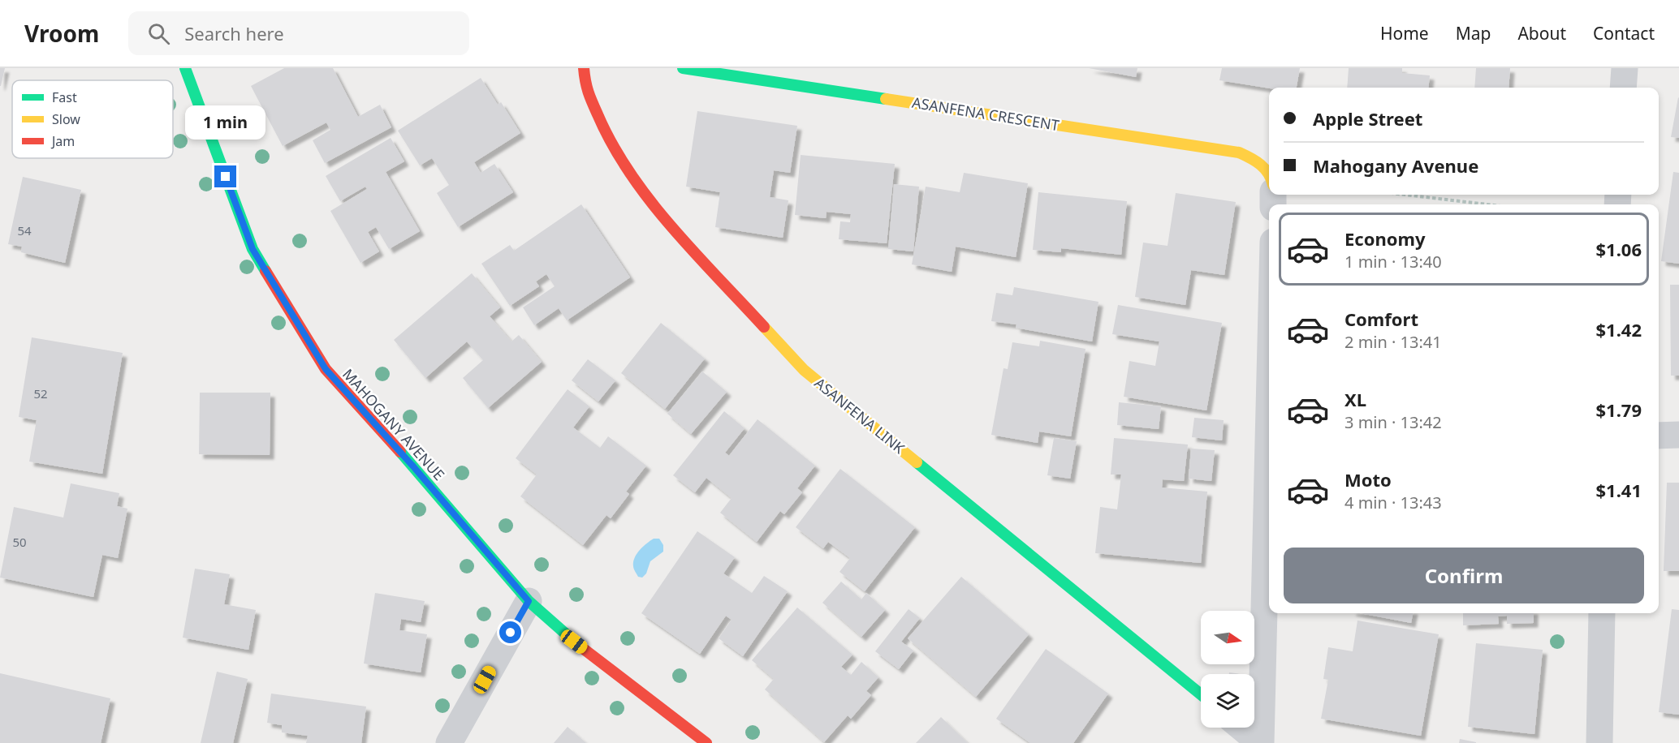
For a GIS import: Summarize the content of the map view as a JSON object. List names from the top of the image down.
{
  "streets": {
    "street": ["ASANFENA CRESCENT", "ASANFENA LINK", "MAHOGANY AVENUE"]
  },
  "house_numbers": ["54", "52", "50"],
  "legend": ["Fast", "Slow", "Jam"],
  "north": "right",
  "page": {
    "header": "Vroom",
    "search": "Search here",
    "nav": [
      "Home",
      "Map",
      "About",
      "Contact"
    ],
    "banner": ["Apple Street", "Mahogany Avenue"],
    "bubble": "1 min",
    "list": [
      {
        "name": "Economy",
        "note": "1 min · 13:40",
        "value": "$1.06"
      },
      {
        "name": "Comfort",
        "note": "2 min · 13:41",
        "value": "$1.42"
      },
      {
        "name": "XL",
        "note": "3 min · 13:42",
        "value": "$1.79"
      },
      {
        "name": "Moto",
        "note": "4 min · 13:43",
        "value": "$1.41"
      }
    ],
    "buttons": "Confirm"
  }
}
